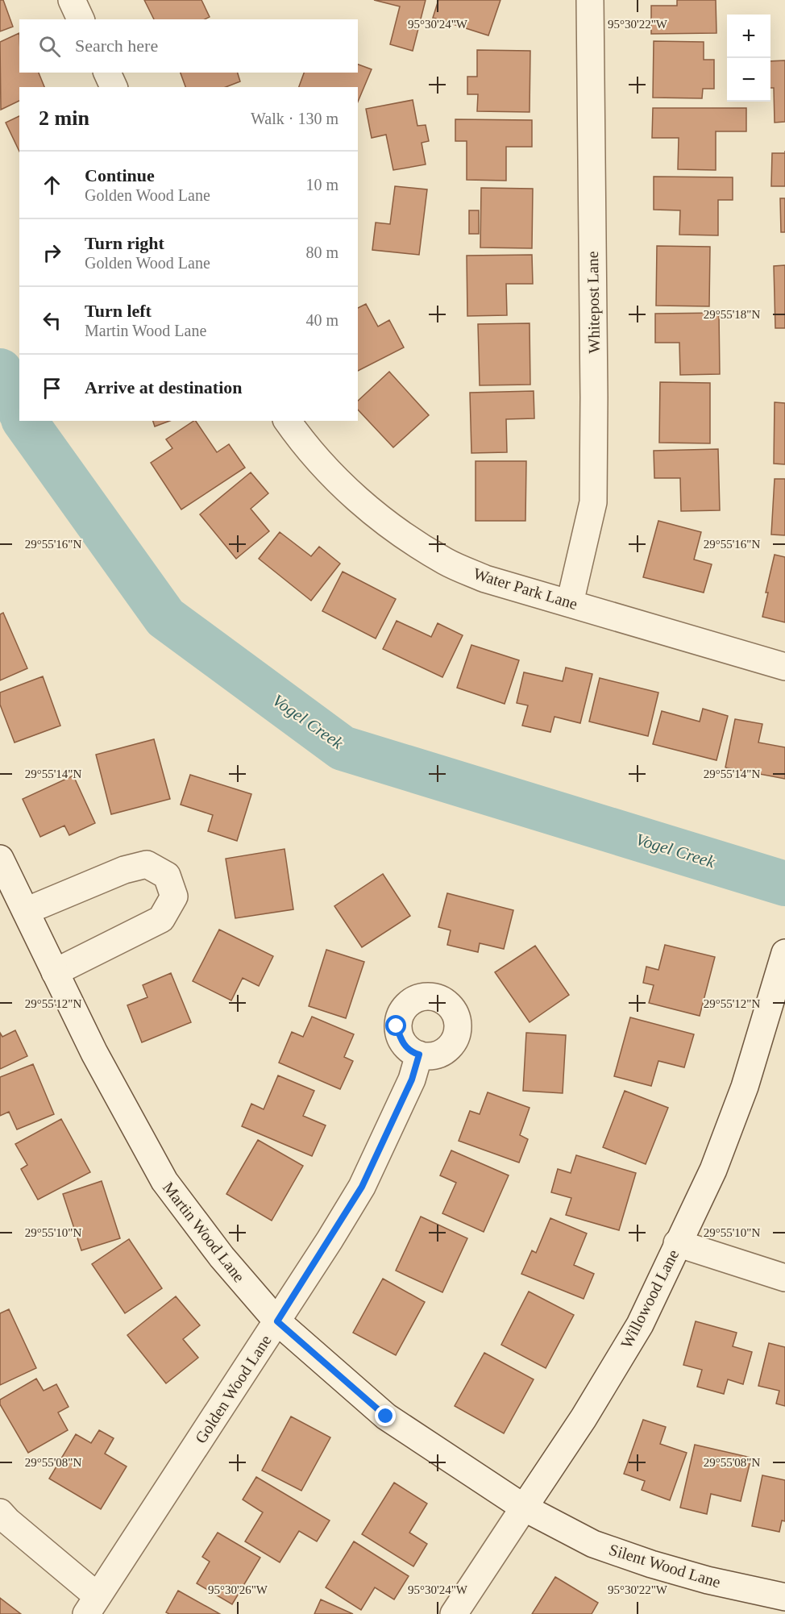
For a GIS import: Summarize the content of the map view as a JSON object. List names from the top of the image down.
{
  "streets": {
    "street": [
      "Whitepost Lane",
      "Water Park Lane",
      "Martin Wood Lane",
      "Willowood Lane",
      "Golden Wood Lane",
      "Silent Wood Lane"
    ]
  },
  "crossings": [
    ["Whitepost Lane", "Water Park Lane"],
    ["Martin Wood Lane", "Willowood Lane"],
    ["Martin Wood Lane", "Golden Wood Lane"],
    ["Martin Wood Lane", "Silent Wood Lane"],
    ["Willowood Lane", "Silent Wood Lane"]
  ],
  "water": ["Vogel Creek"],
  "page": {
    "map_buttons": ["+", "−"],
    "search": "Search here",
    "heading": ["2 min", "Walk · 130 m"],
    "list": [
      ["Continue", "Golden Wood Lane", "10 m"],
      ["Turn right", "Golden Wood Lane", "80 m"],
      ["Turn left", "Martin Wood Lane", "40 m"],
      "Arrive at destination"
    ]
  },
  "coordinates": [
    "95°30'24\"W",
    "95°30'22\"W",
    "29°55'18\"N",
    "29°55'16\"N",
    "29°55'14\"N",
    "29°55'12\"N",
    "29°55'10\"N",
    "29°55'08\"N",
    "95°30'26\"W"
  ]
}
